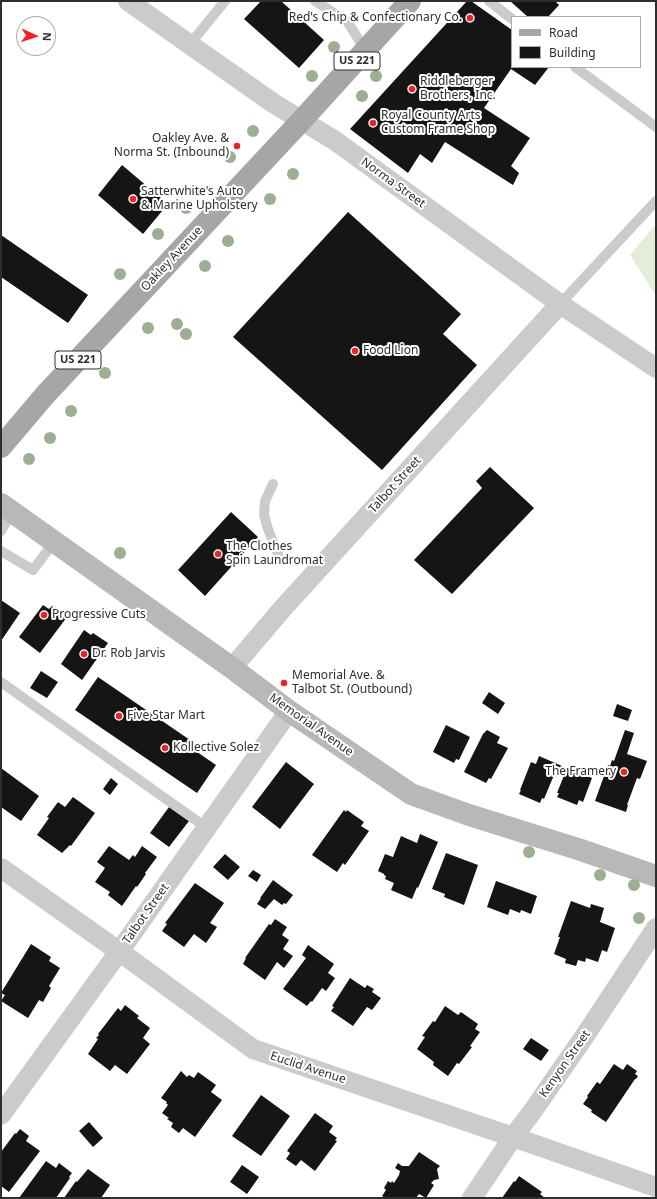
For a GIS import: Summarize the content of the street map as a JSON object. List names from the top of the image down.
{
  "streets": {
    "main road": ["US 221", "Oakley Avenue", "Memorial Avenue"],
    "street": [
      "Norma Street",
      "Talbot Street",
      "Kenyon Street",
      "Euclid Avenue"
    ]
  },
  "crossings": [
    ["Norma Street", "Oakley Avenue"],
    ["Norma Street", "Talbot Street"],
    ["Talbot Street", "Memorial Avenue"],
    ["Talbot Street", "Euclid Avenue"],
    ["Kenyon Street", "Euclid Avenue"]
  ],
  "places": [
    "Red's Chip & Confectionary Co.",
    "Riddleberger Brothers, Inc.",
    "Royal County Arts Custom Frame Shop",
    "Oakley Ave. & Norma St. (Inbound)",
    "Satterwhite's Auto & Marine Upholstery",
    "Food Lion",
    "The Clothes Spin Laundromat",
    "Progressive Cuts",
    "Dr. Rob Jarvis",
    "Memorial Ave. & Talbot St. (Outbound)",
    "Five Star Mart",
    "Kollective Solez",
    "The Framery"
  ],
  "legend": ["Road", "Building"],
  "north": "right"
}
